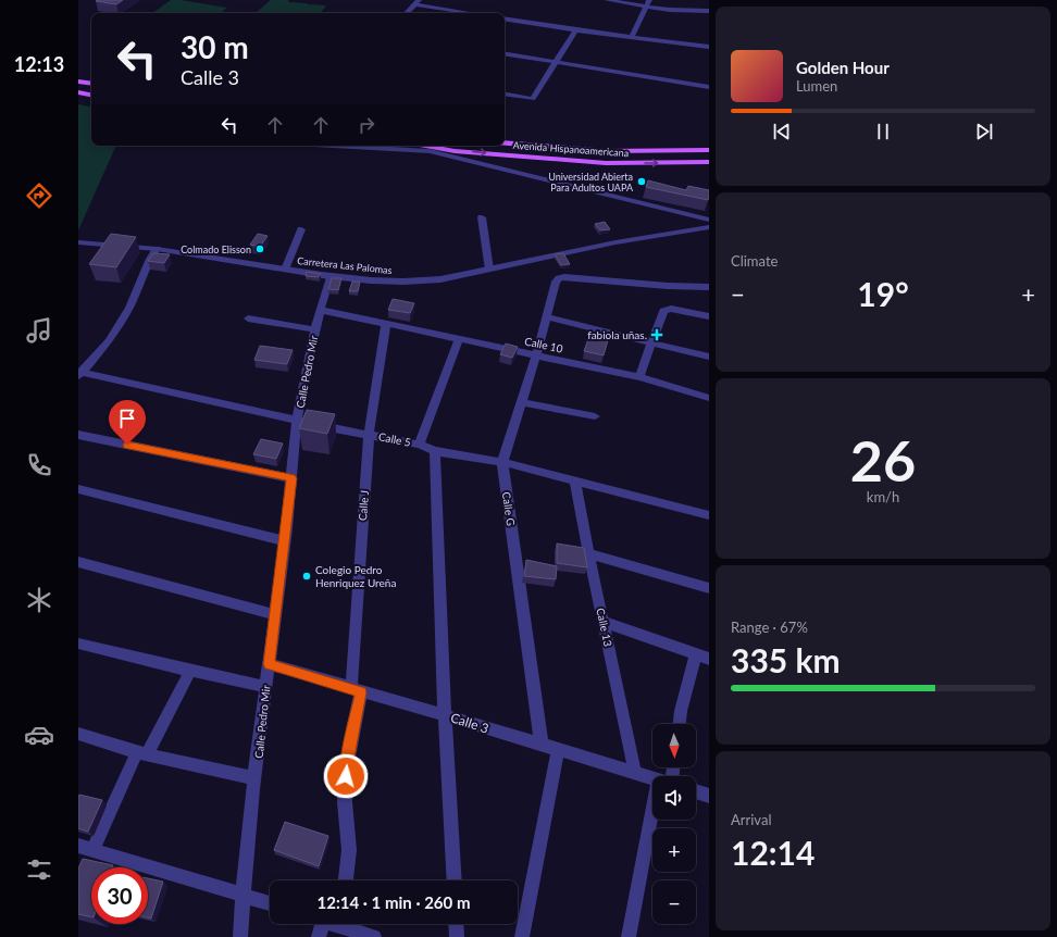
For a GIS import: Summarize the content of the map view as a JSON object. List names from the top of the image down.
{
  "streets": {
    "main road": ["Avenida Hispanoamericana"],
    "street": [
      "Carretera Las Palomas",
      "Calle 10",
      "Calle Pedro Mir",
      "Calle 5",
      "Calle J",
      "Calle G",
      "Calle 13",
      "Calle 3"
    ]
  },
  "crossings": [
    ["Carretera Las Palomas", "Calle Pedro Mir"],
    ["Calle 10", "Calle Pedro Mir"],
    ["Calle 10", "Calle J"],
    ["Calle 10", "Calle G"],
    ["Calle Pedro Mir", "Calle 5"],
    ["Calle Pedro Mir", "Calle 3"],
    ["Calle 5", "Calle J"],
    ["Calle 5", "Calle G"],
    ["Calle 5", "Calle 13"],
    ["Calle J", "Calle 3"],
    ["Calle G", "Calle 3"],
    ["Calle 13", "Calle 3"]
  ],
  "places": {
    "other": ["Universidad Abierta Para Adultos UAPA", "Colmado Elisson", "Colegio Pedro Henriquez Ureña"],
    "health": ["fabiola uñas."]
  },
  "north": "bottom",
  "page": {
    "tabs": "12:13",
    "turn": ["30 m", "Calle 3"],
    "song": ["Golden Hour", "Lumen"],
    "tile": [
      "Climate",
      ["26", "km/h"],
      ["Range · 67%", "335 km"],
      ["Arrival", "12:14"]
    ],
    "heat": ["−", "19°", "+"],
    "map_buttons": ["+", "−"],
    "limit": "30",
    "trip": "12:14 · 1 min · 260 m"
  }
}
